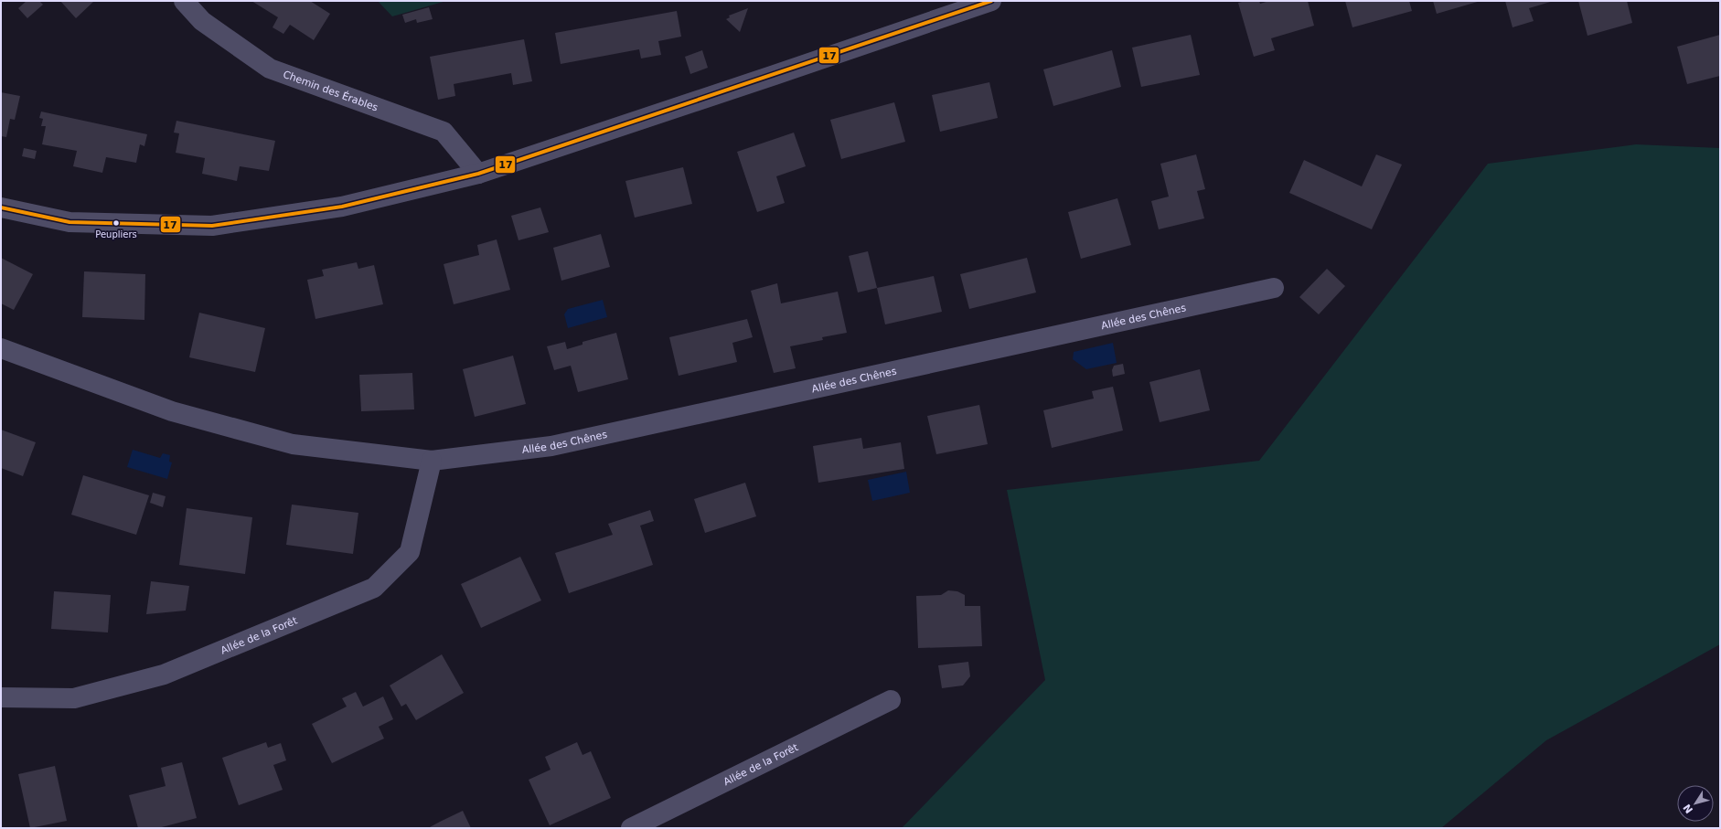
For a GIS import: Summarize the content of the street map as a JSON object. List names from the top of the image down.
{
  "streets": {
    "street": ["Chemin des Érables", "Allée des Chênes", "Allée de la Forêt"]
  },
  "crossings": [
    ["Allée des Chênes", "Allée de la Forêt"]
  ],
  "places": ["Peupliers"],
  "lines": ["transit line 17"],
  "north": "bottom left"
}
